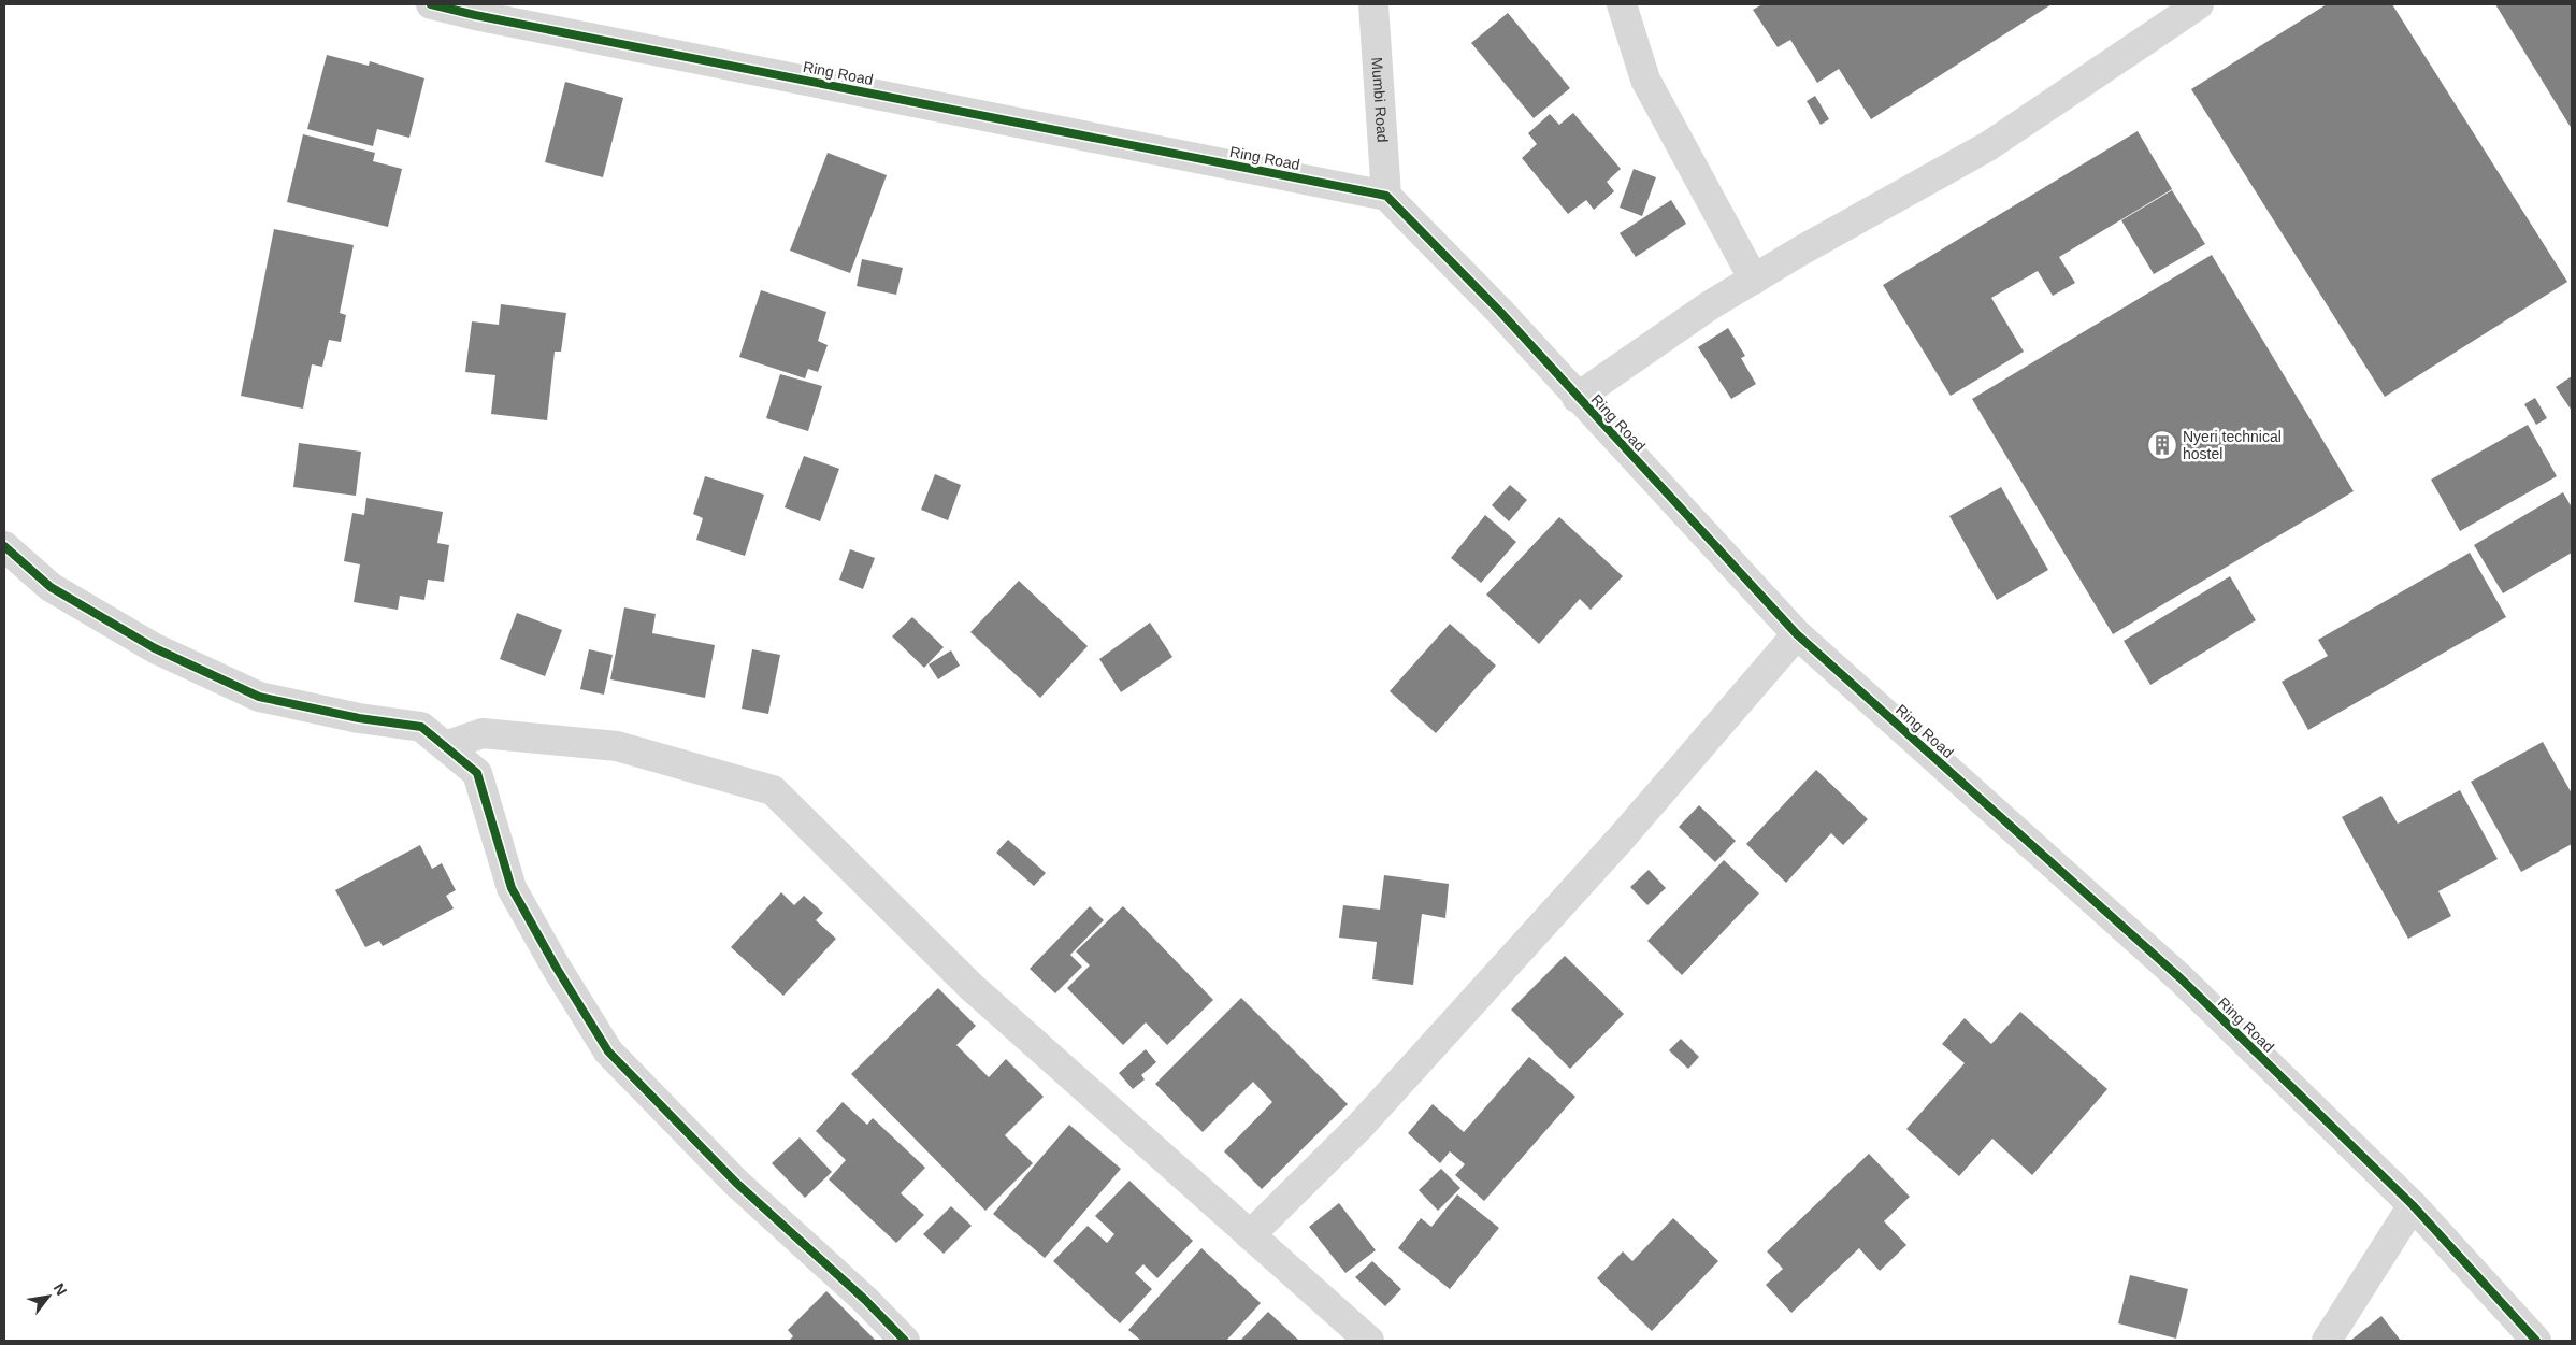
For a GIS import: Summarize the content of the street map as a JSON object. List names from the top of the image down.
{
  "streets": {
    "street": ["Ring Road", "Mumbi Road"]
  },
  "crossings": [
    ["Ring Road", "Mumbi Road"]
  ],
  "places": {
    "building": ["Nyeri technical hostel"]
  },
  "north": "top right"
}
